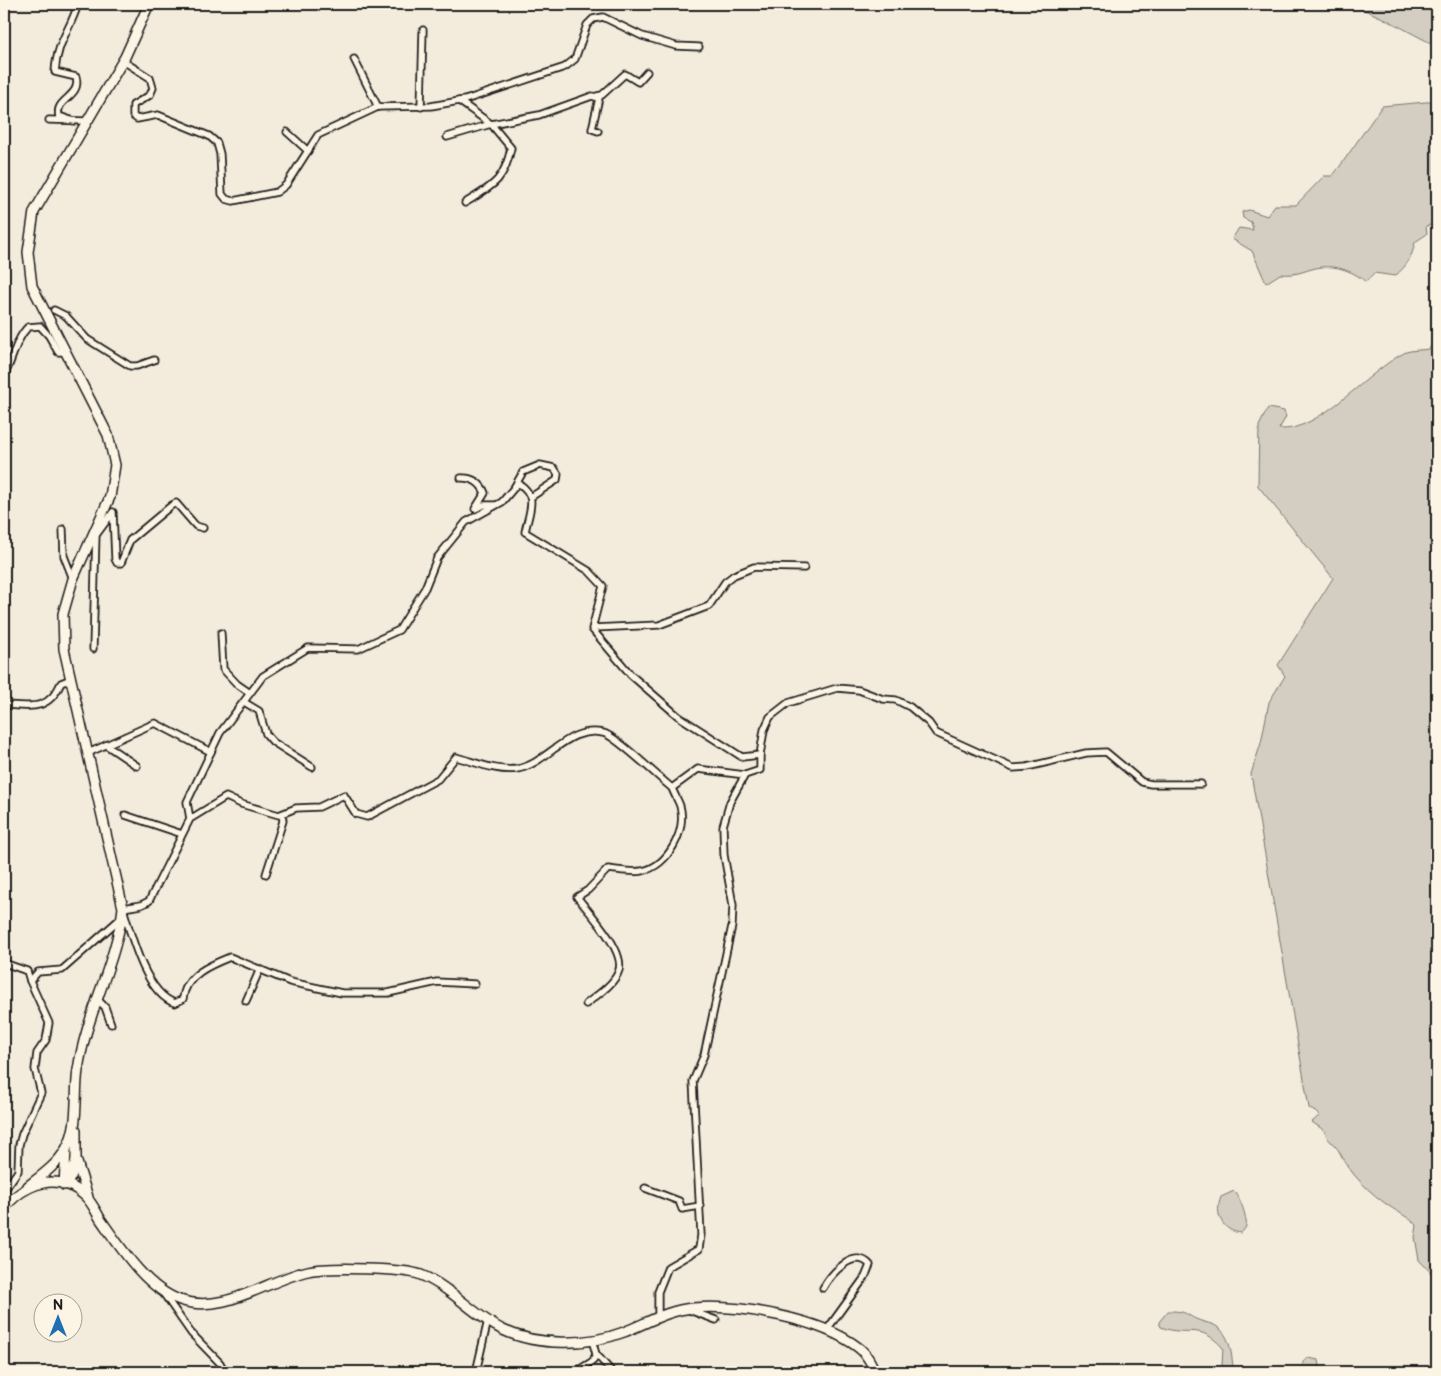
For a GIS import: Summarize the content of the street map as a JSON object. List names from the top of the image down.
{
  "north": "top"
}
